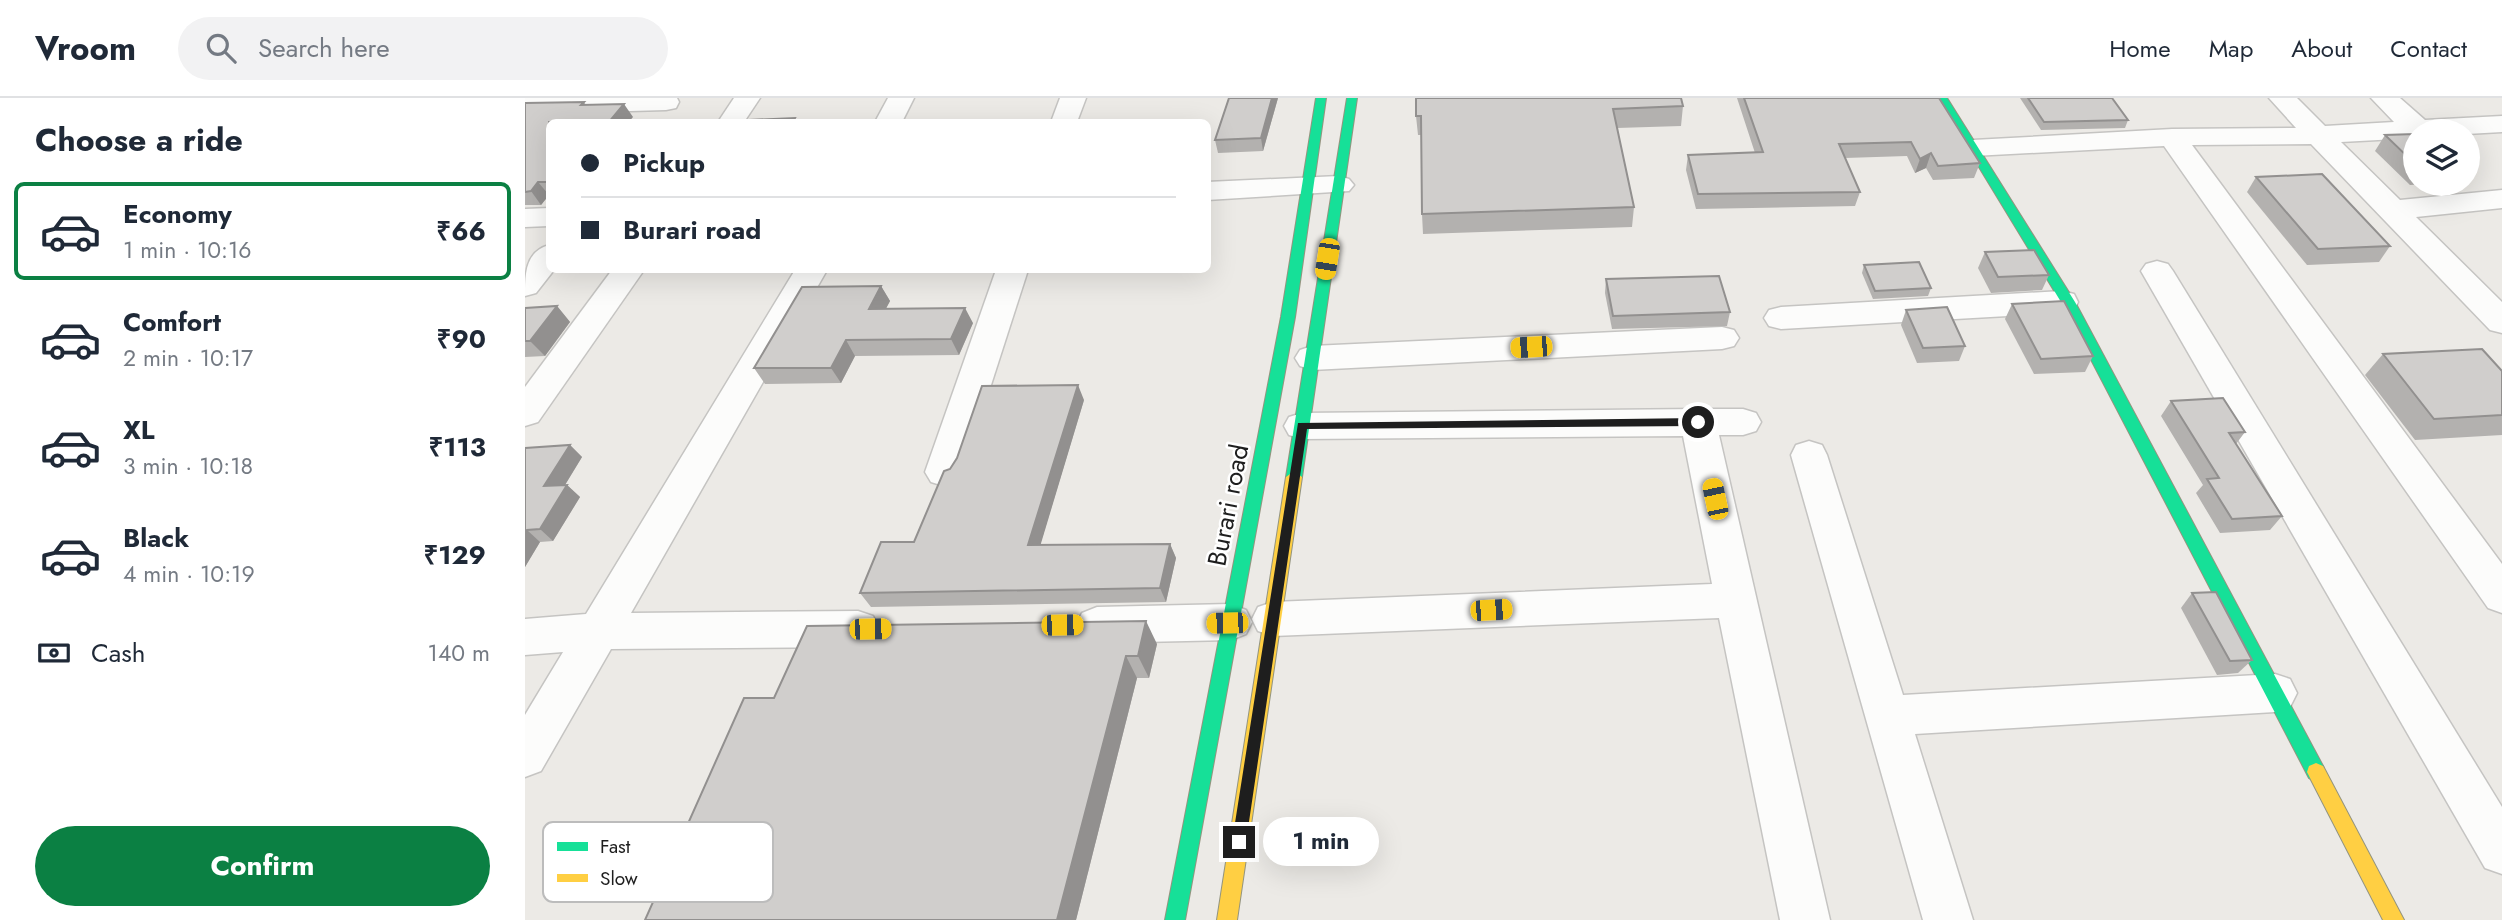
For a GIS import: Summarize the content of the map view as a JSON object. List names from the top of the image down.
{
  "streets": {
    "main road": ["Burari road"]
  },
  "legend": ["Fast", "Slow"],
  "page": {
    "header": "Vroom",
    "search": "Search here",
    "nav": [
      "Home",
      "Map",
      "About",
      "Contact"
    ],
    "heading": "Choose a ride",
    "banner": ["Pickup", "Burari road"],
    "list": [
      {
        "name": "Economy",
        "note": "1 min · 10:16",
        "value": "₹66"
      },
      {
        "name": "Comfort",
        "note": "2 min · 10:17",
        "value": "₹90"
      },
      {
        "name": "XL",
        "note": "3 min · 10:18",
        "value": "₹113"
      },
      {
        "name": "Black",
        "note": "4 min · 10:19",
        "value": "₹129"
      }
    ],
    "pay": ["Cash", "140 m"],
    "buttons": "Confirm",
    "bubble": "1 min"
  }
}
